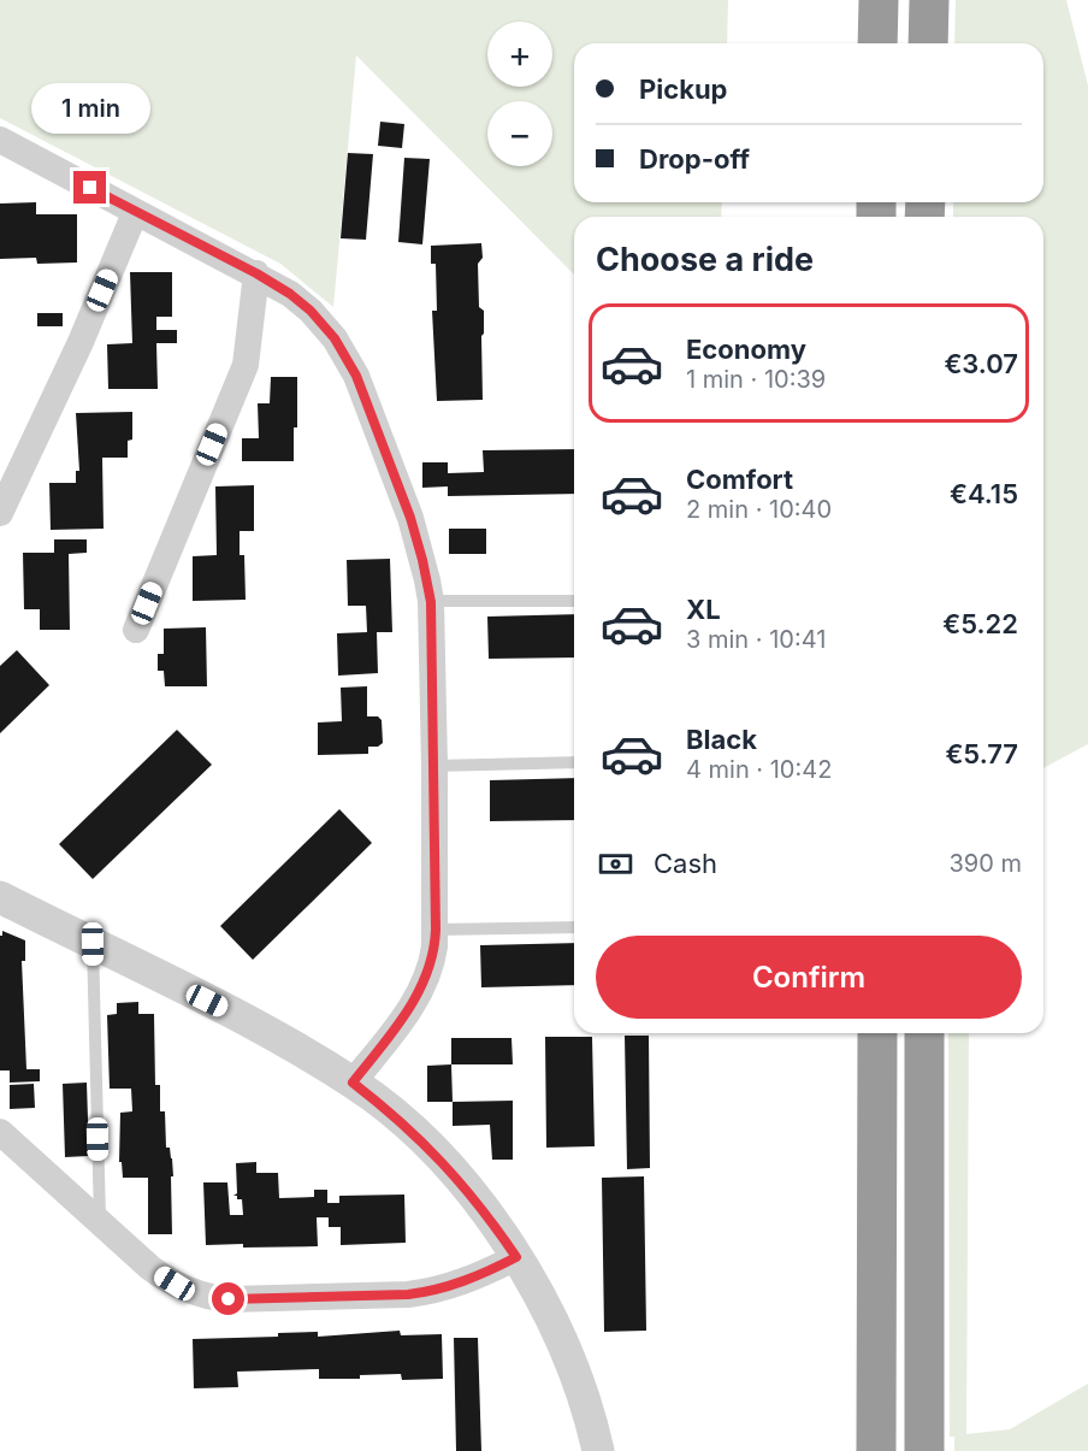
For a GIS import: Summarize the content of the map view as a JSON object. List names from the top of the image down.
{
  "page": {
    "map_buttons": ["+", "−"],
    "banner": ["Pickup", "Drop-off"],
    "bubble": "1 min",
    "heading": "Choose a ride",
    "list": [
      {
        "name": "Economy",
        "note": "1 min · 10:39",
        "value": "€3.07"
      },
      {
        "name": "Comfort",
        "note": "2 min · 10:40",
        "value": "€4.15"
      },
      {
        "name": "XL",
        "note": "3 min · 10:41",
        "value": "€5.22"
      },
      {
        "name": "Black",
        "note": "4 min · 10:42",
        "value": "€5.77"
      }
    ],
    "pay": ["Cash", "390 m"],
    "buttons": "Confirm"
  }
}
